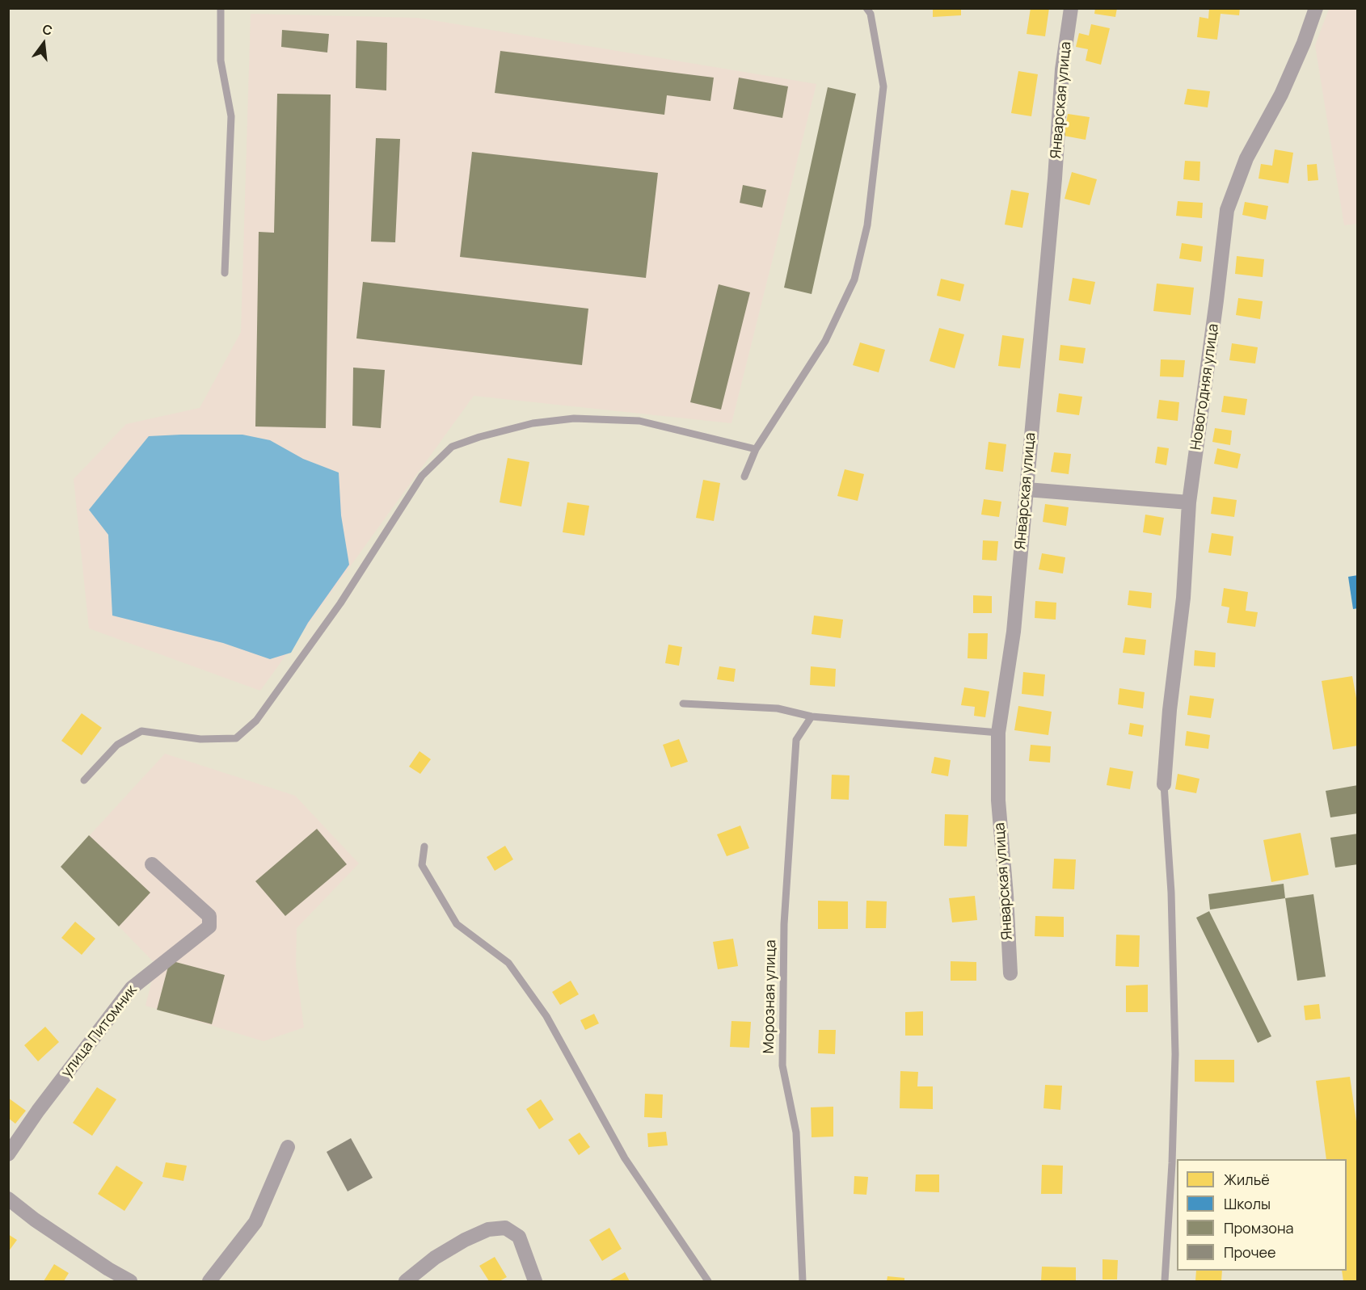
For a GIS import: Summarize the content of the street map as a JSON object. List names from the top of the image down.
{
  "streets": {
    "street": ["Январская улица", "Новогодняя улица", "улица Питомник"],
    "lane": ["Морозная улица"]
  },
  "legend": [
    "Жильё",
    "Школы",
    "Промзона",
    "Прочее"
  ],
  "north": "top"
}
